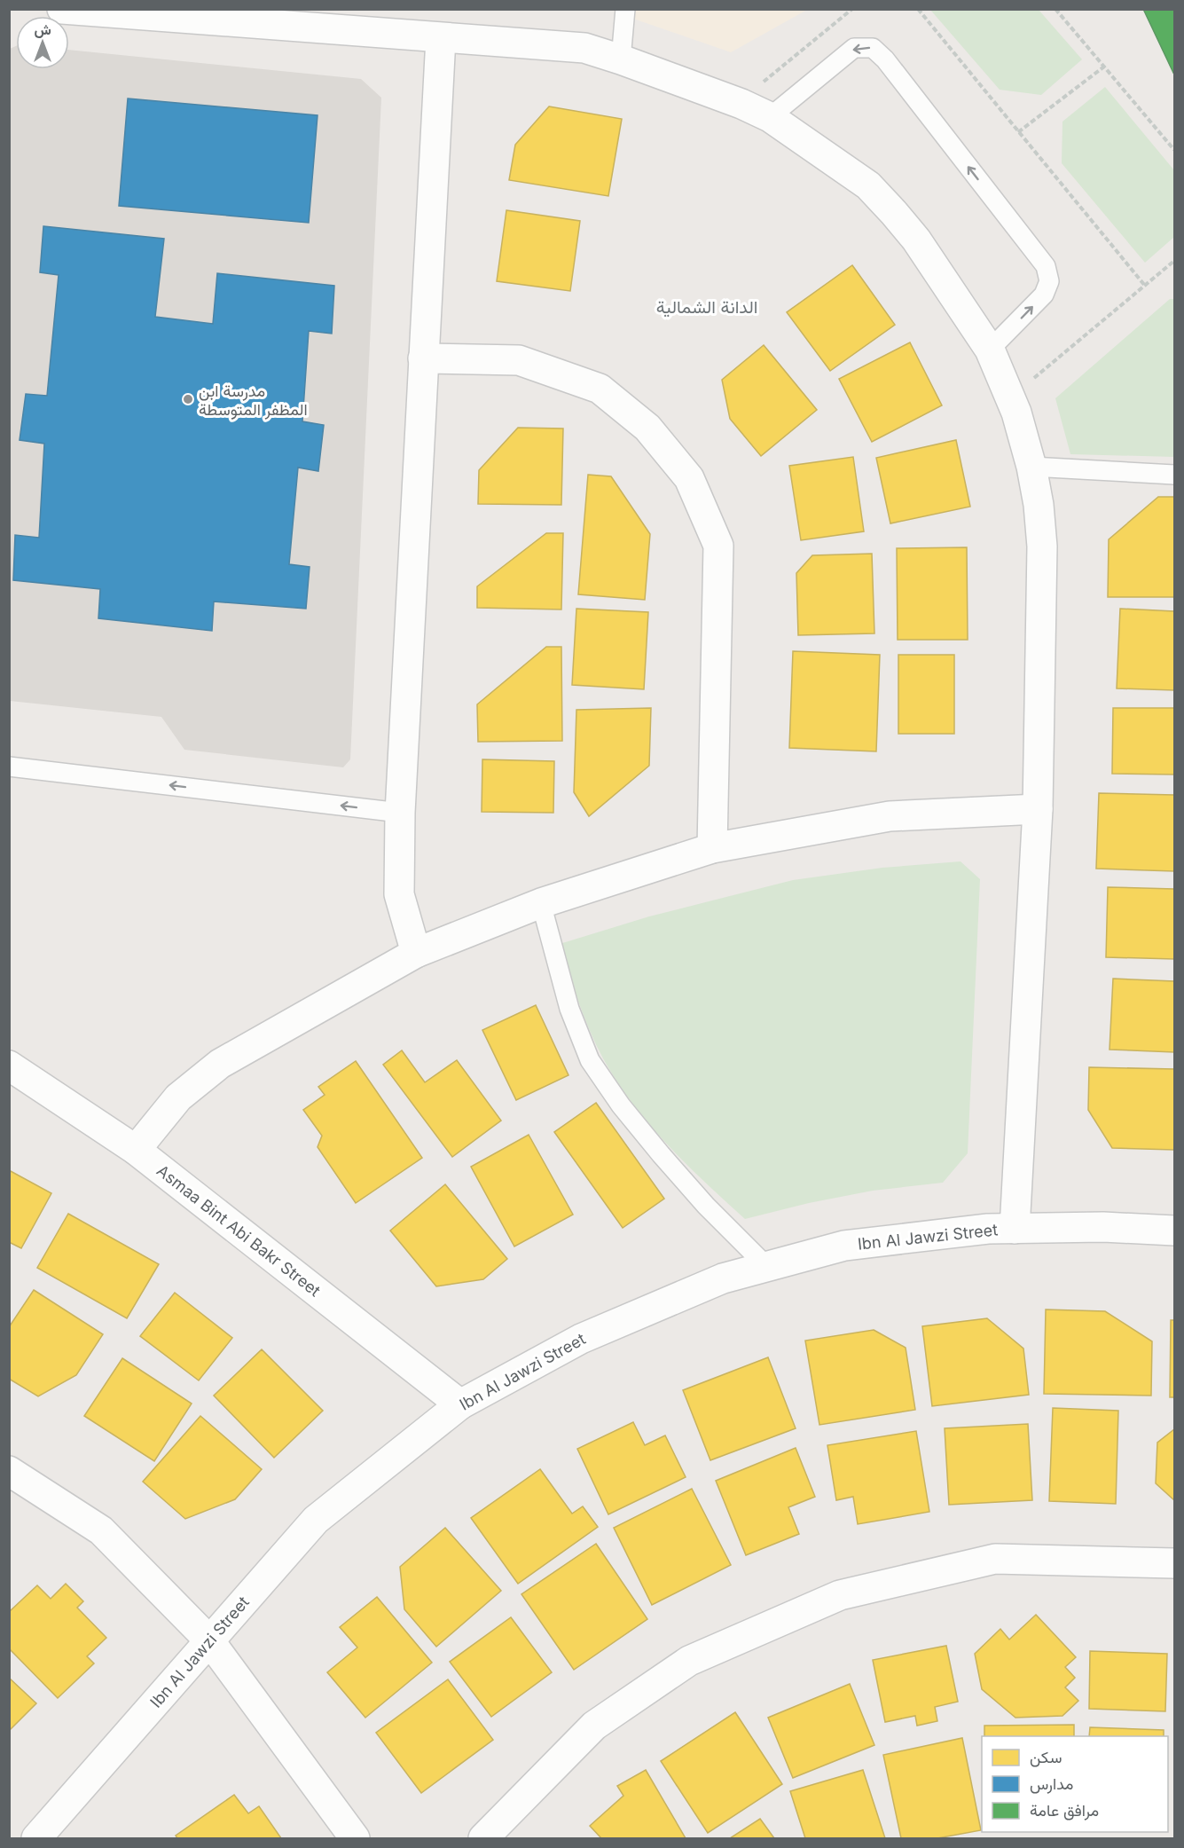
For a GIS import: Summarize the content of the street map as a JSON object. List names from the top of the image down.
{
  "streets": {
    "street": ["Asmaa Bint Abi Bakr Street", "Ibn Al Jawzi Street"]
  },
  "crossings": [
    ["Asmaa Bint Abi Bakr Street", "Ibn Al Jawzi Street"]
  ],
  "districts": ["الدانة الشمالية"],
  "places": ["مدرسة ابن المظفر المتوسطة"],
  "legend": ["سكن", "مدارس", "مرافق عامة"],
  "north": "top"
}
